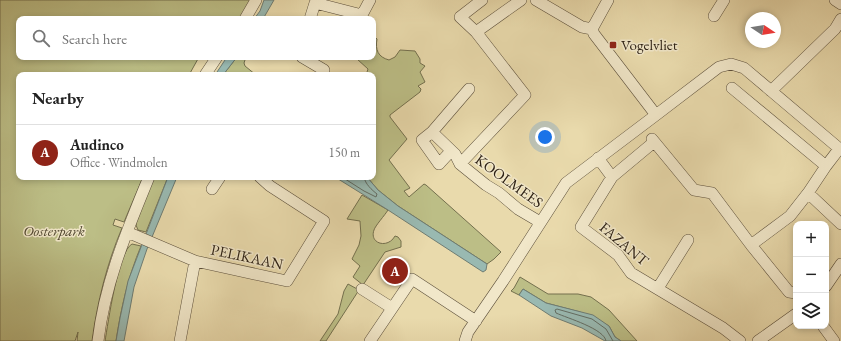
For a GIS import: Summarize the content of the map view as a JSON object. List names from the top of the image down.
{
  "streets": {
    "street": ["KOOLMEES", "FAZANT", "PELIKAAN"]
  },
  "parks": ["Oosterpark"],
  "places": {
    "transit": ["Vogelvliet"]
  },
  "north": "right",
  "page": {
    "search": "Search here",
    "heading": "Nearby",
    "list": [
      {
        "mark": "A",
        "name": "Audinco",
        "note": "Office · Windmolen",
        "value": "150 m"
      }
    ],
    "map_buttons": ["+", "−"],
    "pins": "A"
  }
}
